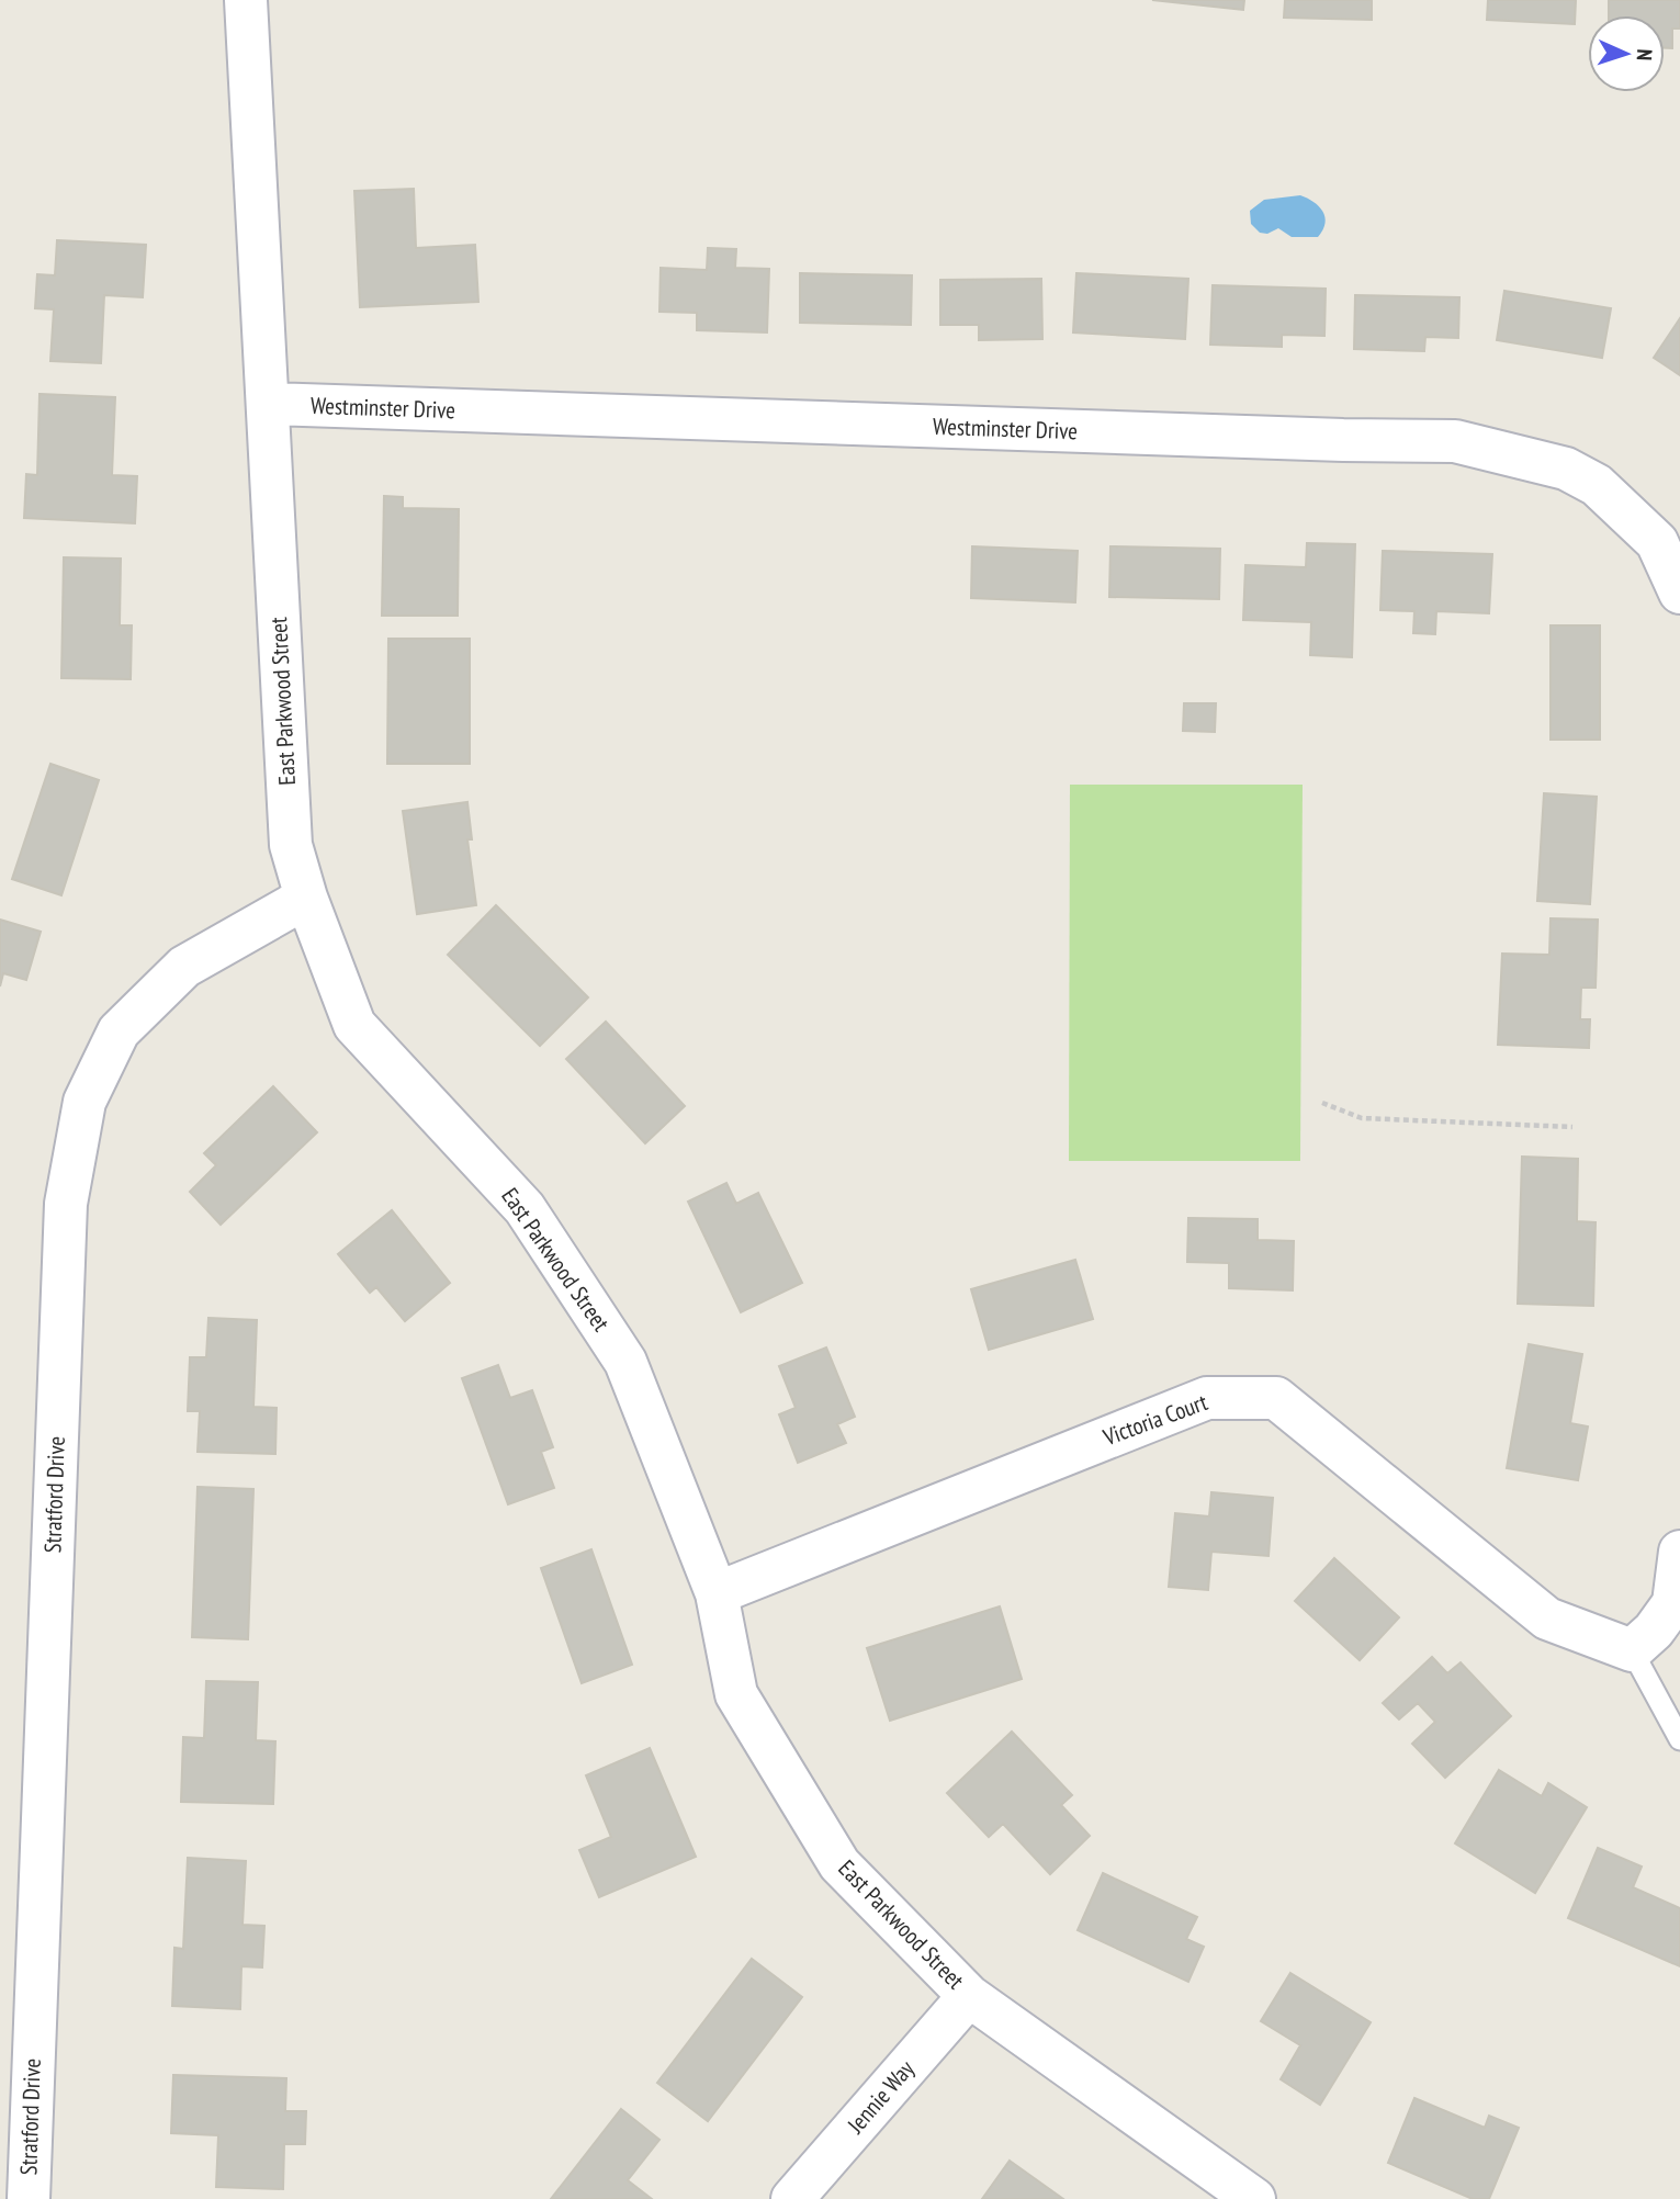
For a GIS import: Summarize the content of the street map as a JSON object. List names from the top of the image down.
{
  "streets": {
    "street": [
      "Westminster Drive",
      "East Parkwood Street",
      "Victoria Court",
      "Stratford Drive",
      "Jennie Way"
    ]
  },
  "crossings": [
    ["Westminster Drive", "East Parkwood Street"],
    ["East Parkwood Street", "Victoria Court"],
    ["East Parkwood Street", "Stratford Drive"],
    ["East Parkwood Street", "Jennie Way"]
  ],
  "north": "right"
}
